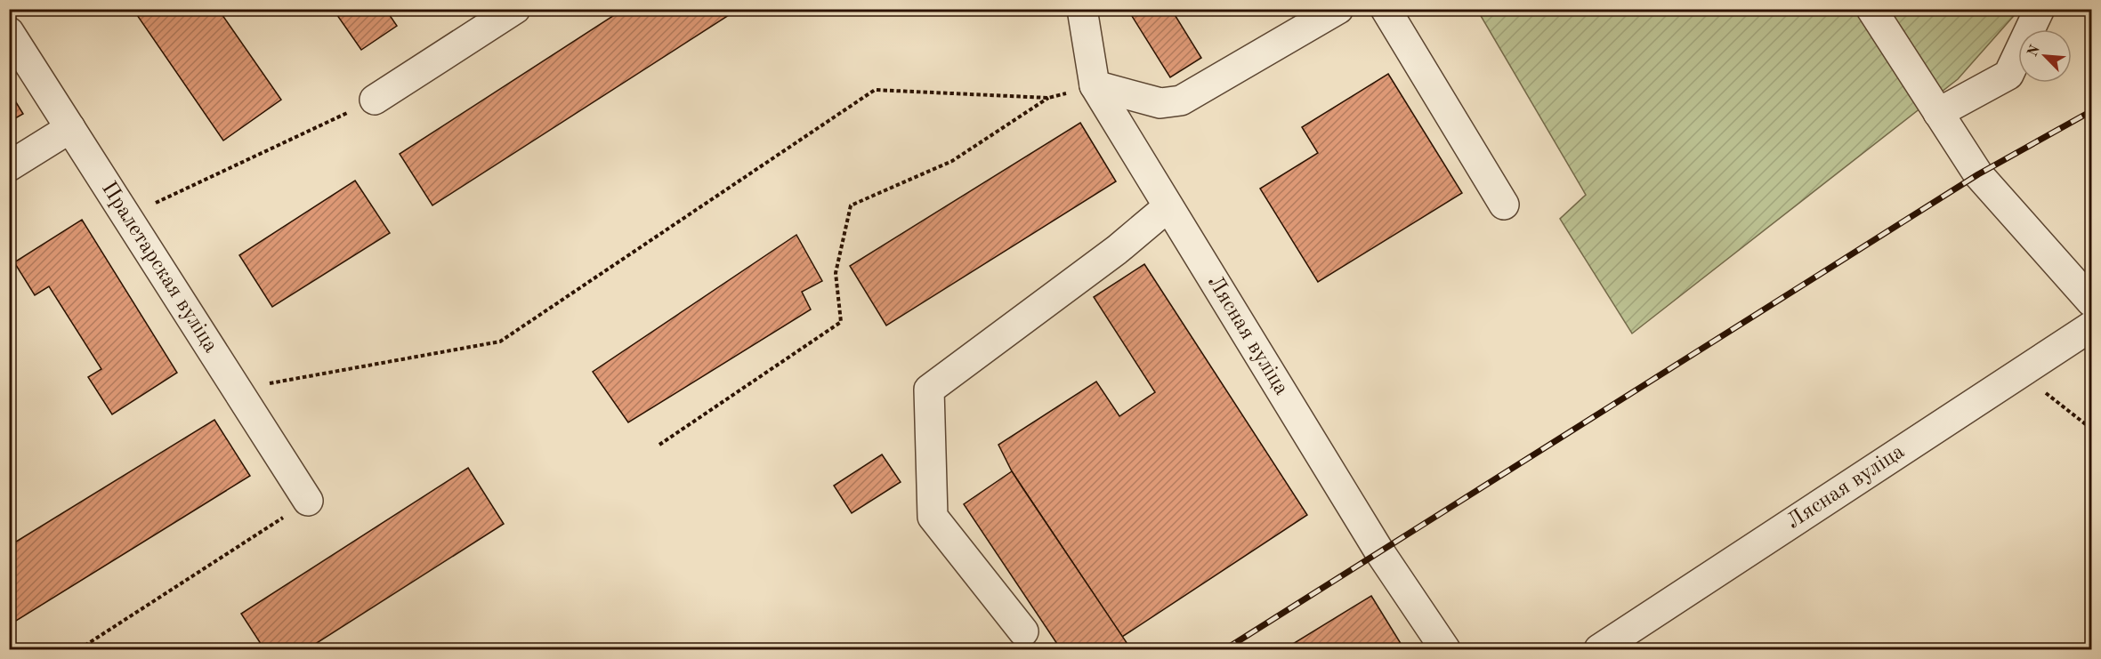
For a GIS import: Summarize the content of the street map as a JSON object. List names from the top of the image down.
{
  "streets": {
    "street": ["Пралетарская вуліца", "Лясная вуліца"]
  },
  "north": "top left"
}
